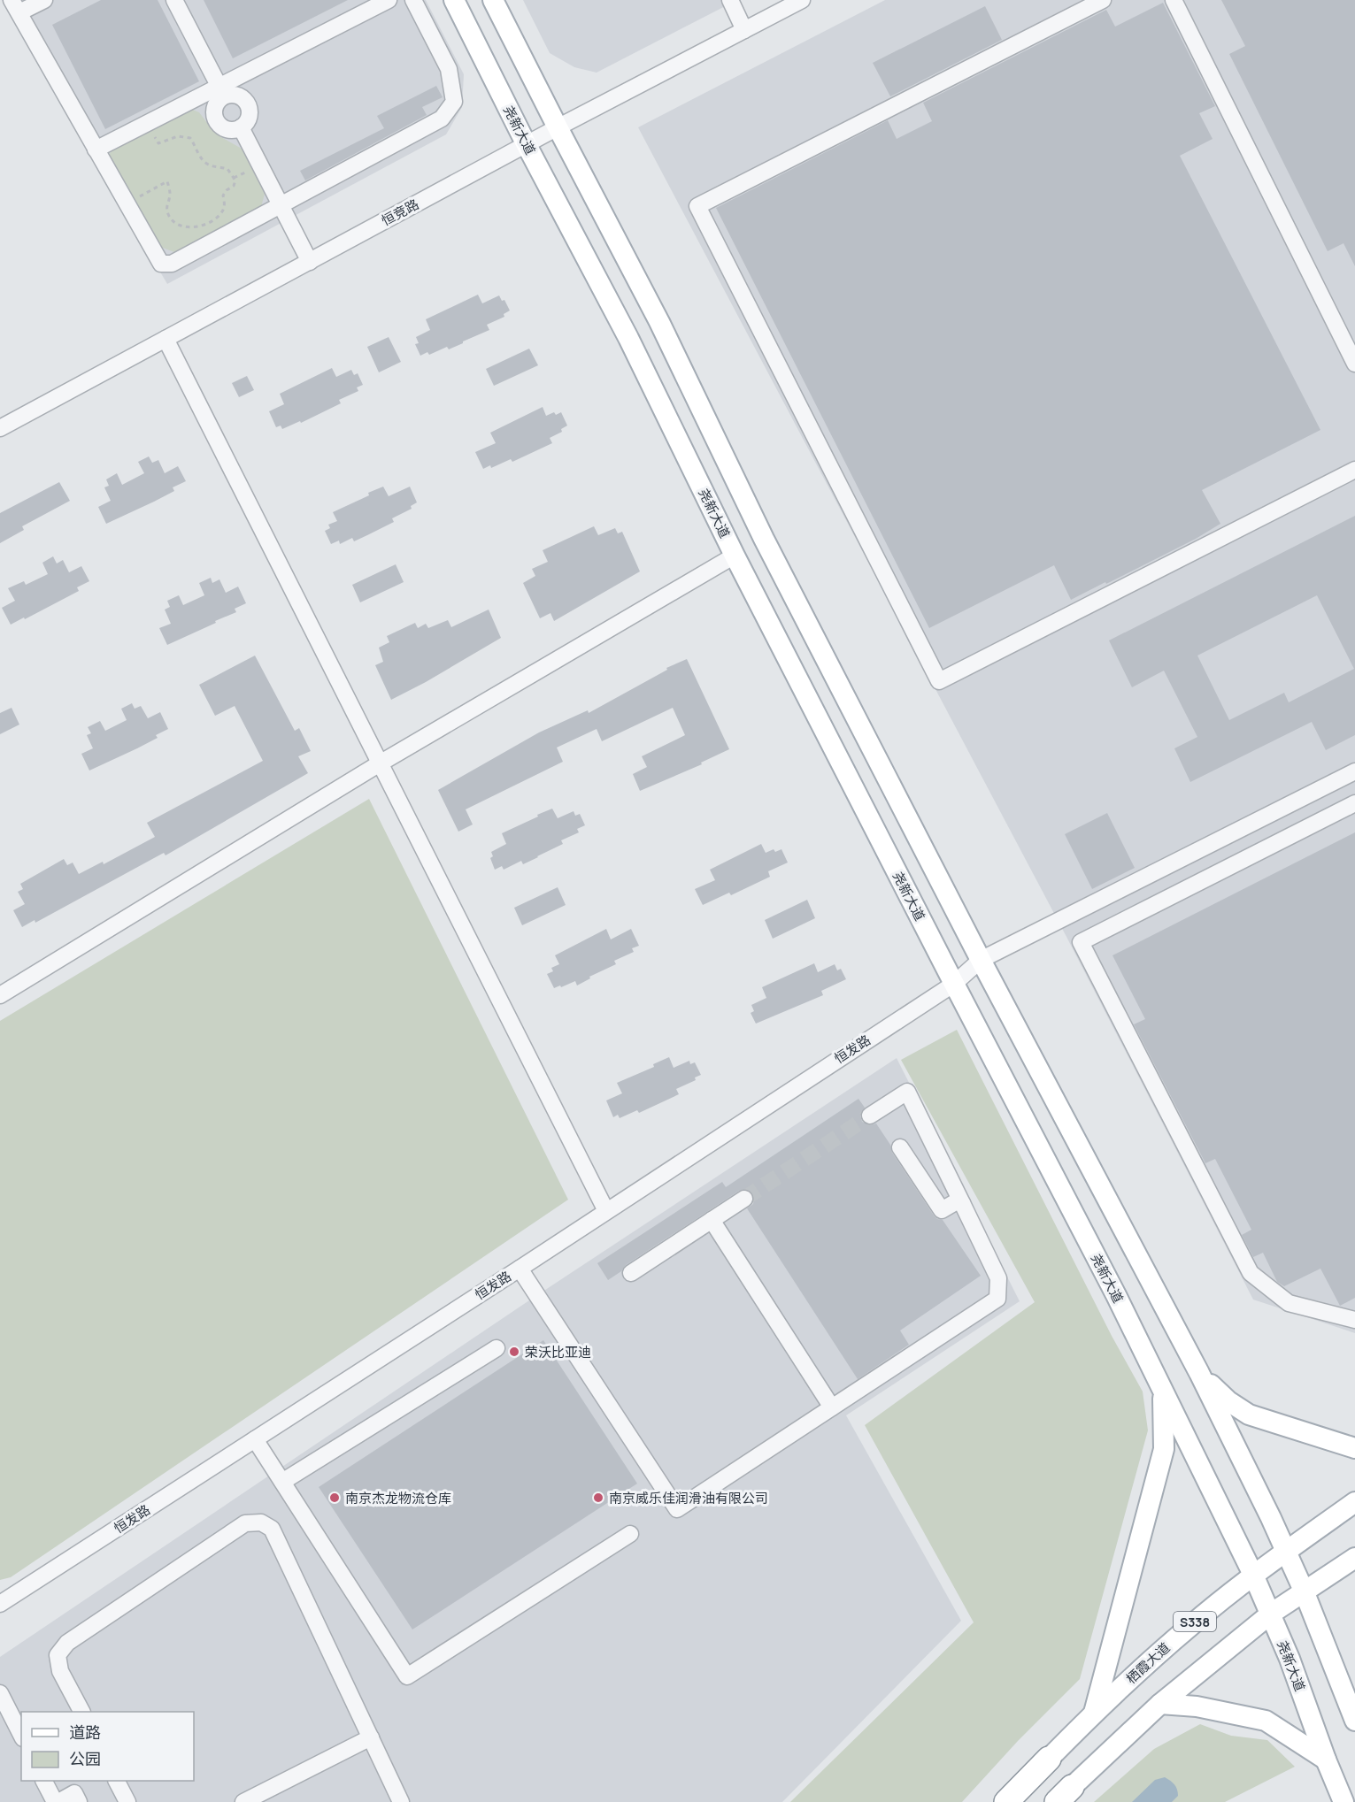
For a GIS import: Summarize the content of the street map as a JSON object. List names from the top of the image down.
{
  "streets": {
    "highway": ["S338", "栖霞大道"],
    "main road": ["尧新大道"],
    "street": ["恒竞路", "恒发路"]
  },
  "crossings": [
    ["尧新大道", "恒竞路"],
    ["尧新大道", "恒发路"],
    ["尧新大道", "栖霞大道"]
  ],
  "places": ["荣沃比亚迪", "南京杰龙物流仓库", "南京威乐佳润滑油有限公司"],
  "legend": ["道路", "公园"]
}
